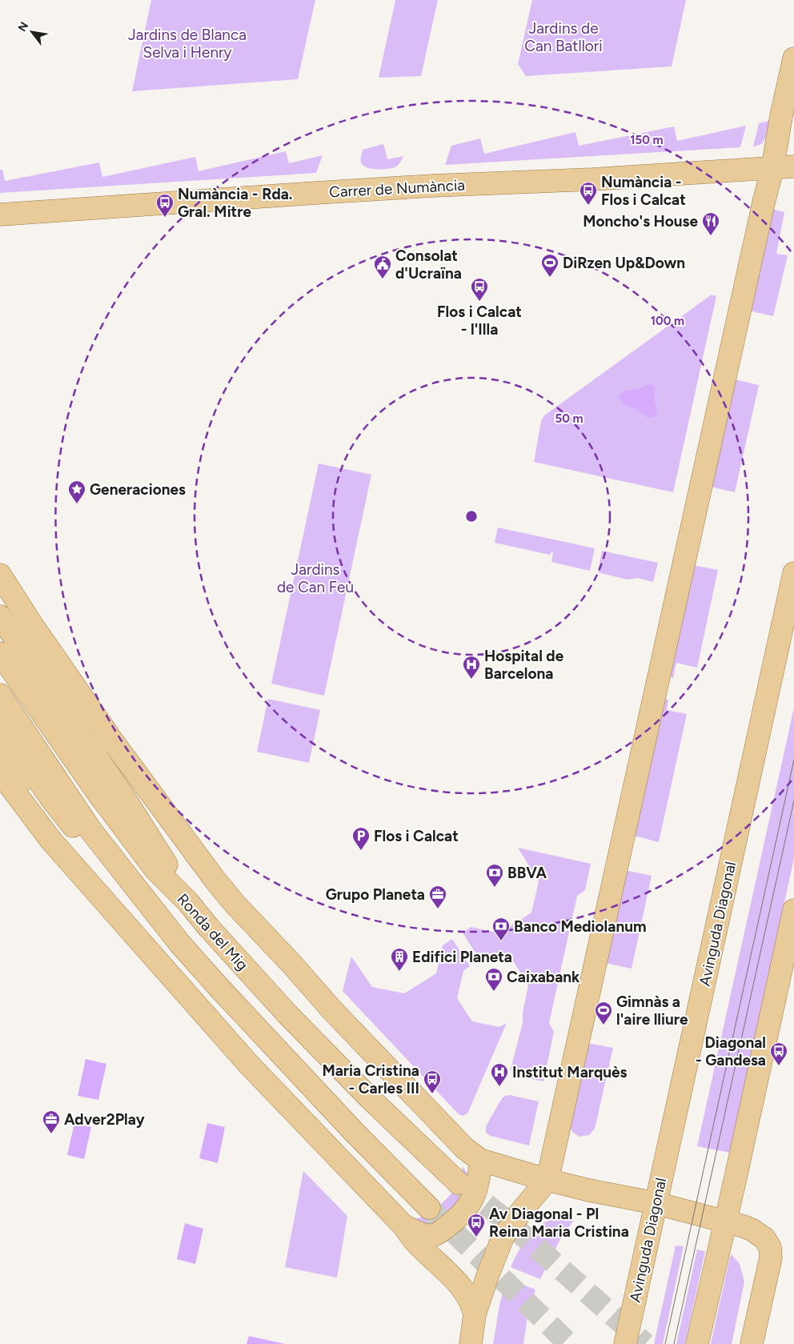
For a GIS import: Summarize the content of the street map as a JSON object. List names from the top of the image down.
{
  "streets": {
    "main road": ["Carrer de Numància", "Avinguda Diagonal", "Ronda del Mig"]
  },
  "parks": ["Jardins de Can Batllori", "Jardins de Blanca Selva i Henry", "Jardins de Can Feu"],
  "places": {
    "bus stop": [
      "Numància - Flos i Calcat",
      "Numància - Rda. Gral. Mitre",
      "Flos i Calcat - l'Illa",
      "Diagonal - Gandesa",
      "Maria Cristina - Carles III",
      "Av Diagonal - Pl Reina Maria Cristina"
    ],
    "restaurant": ["Moncho's House"],
    "sports": ["DiRzen Up&Down", "Gimnàs a l'aire lliure"],
    "public building": ["Consolat d'Ucraïna"],
    "place": ["Generaciones"],
    "hospital": ["Hospital de Barcelona", "Institut Marquès"],
    "parking": ["Flos i Calcat"],
    "bank": ["BBVA", "Banco Mediolanum", "Caixabank"],
    "office": ["Grupo Planeta", "Adver2Play"],
    "building": ["Edifici Planeta"]
  },
  "north": "top left",
  "rings": ["150 m", "100 m", "50 m"]
}
